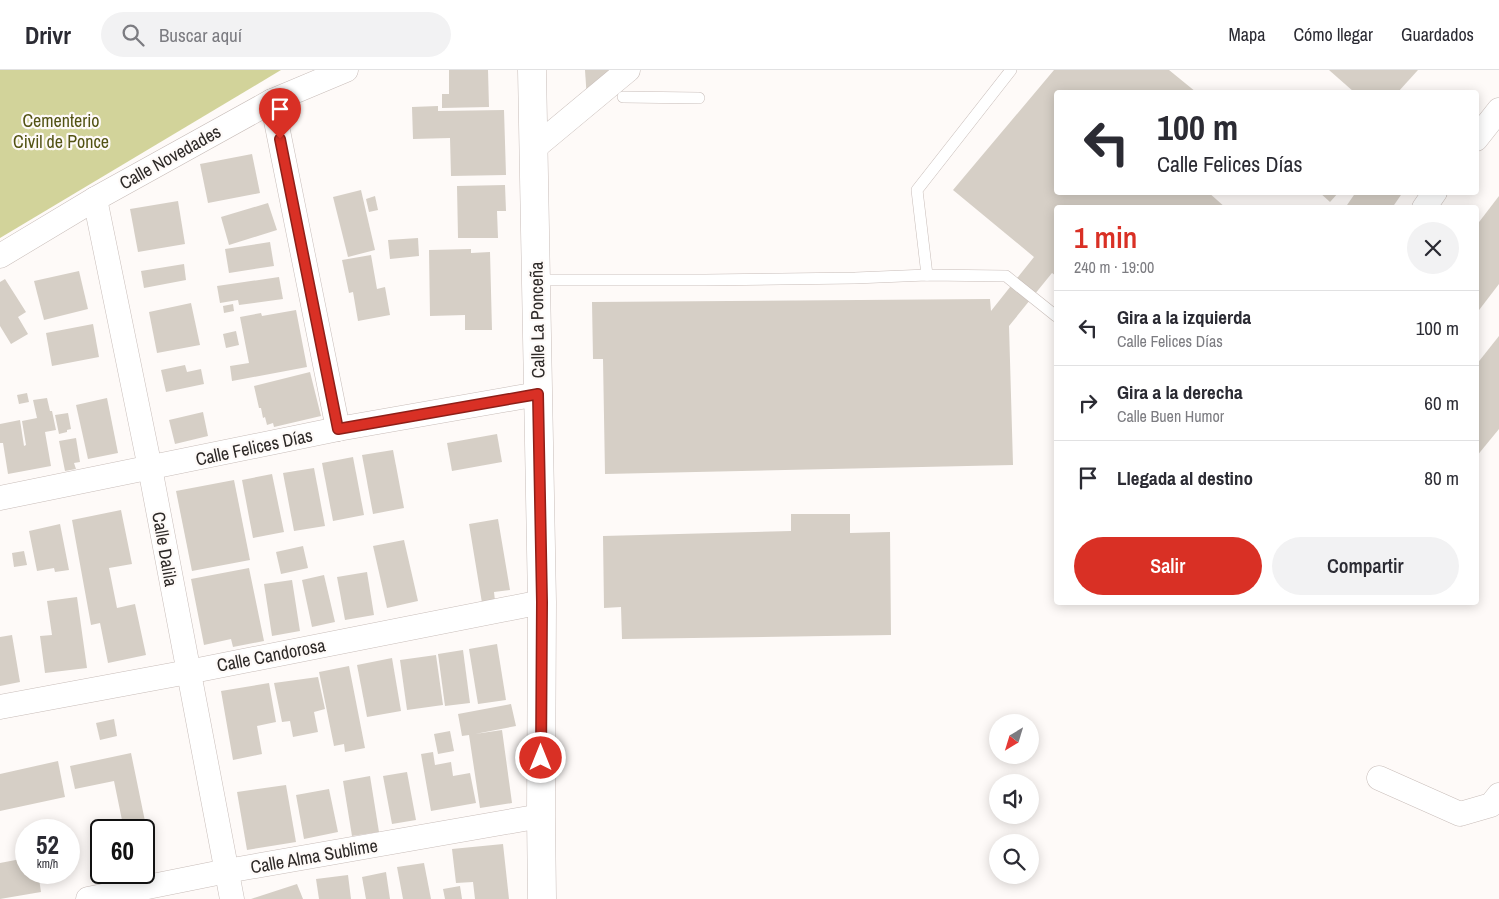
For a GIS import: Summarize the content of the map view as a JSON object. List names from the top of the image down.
{
  "streets": {
    "main road": ["Calle La Ponceña"],
    "street": [
      "Calle Novedades",
      "Calle Felices Días",
      "Calle Dalila",
      "Calle Candorosa",
      "Calle Alma Sublime"
    ]
  },
  "crossings": [
    ["Calle Novedades", "Calle Dalila"],
    ["Calle La Ponceña", "Calle Felices Días"],
    ["Calle La Ponceña", "Calle Candorosa"],
    ["Calle La Ponceña", "Calle Alma Sublime"],
    ["Calle Felices Días", "Calle Dalila"],
    ["Calle Dalila", "Calle Candorosa"],
    ["Calle Dalila", "Calle Alma Sublime"]
  ],
  "parks": ["Cementerio Civil de Ponce"],
  "north": "bottom left",
  "page": {
    "header": "Drivr",
    "search": "Buscar aquí",
    "nav": ["Mapa", "Cómo llegar", "Guardados"],
    "turn": ["100 m", "Calle Felices Días"],
    "heading": ["1 min", "240 m · 19:00"],
    "list": [
      {
        "name": "Gira a la izquierda",
        "note": "Calle Felices Días",
        "value": "100 m"
      },
      {
        "name": "Gira a la derecha",
        "note": "Calle Buen Humor",
        "value": "60 m"
      },
      {
        "name": "Llegada al destino",
        "value": "80 m"
      }
    ],
    "buttons": ["Salir", "Compartir"],
    "speed": "52 km/h",
    "limit": "60"
  }
}
